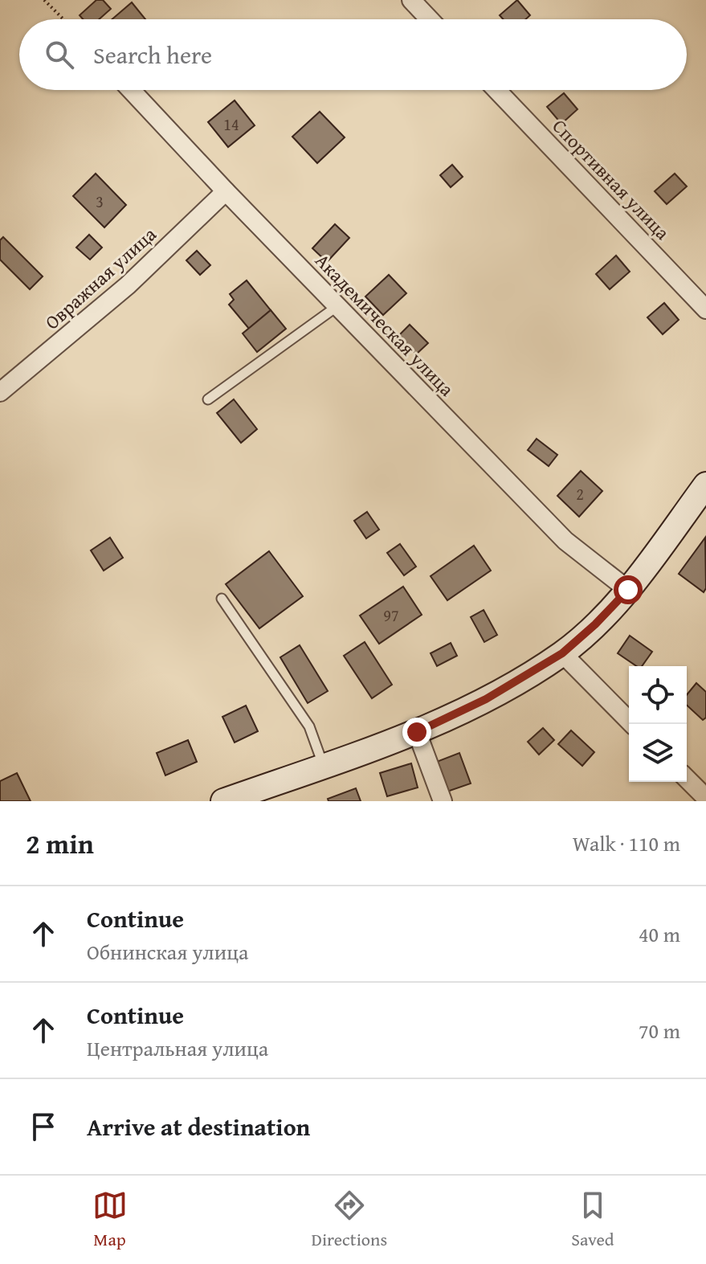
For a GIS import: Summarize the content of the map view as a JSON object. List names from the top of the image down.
{
  "streets": {
    "street": ["Спортивная улица", "Овражная улица", "Академическая улица"]
  },
  "crossings": [
    ["Овражная улица", "Академическая улица"]
  ],
  "house_numbers": [
    "14",
    "3",
    "2",
    "97"
  ],
  "page": {
    "search": "Search here",
    "heading": ["2 min", "Walk · 110 m"],
    "list": [
      ["Continue", "Обнинская улица", "40 m"],
      ["Continue", "Центральная улица", "70 m"],
      "Arrive at destination"
    ],
    "nav": ["Map", "Directions", "Saved"]
  }
}
